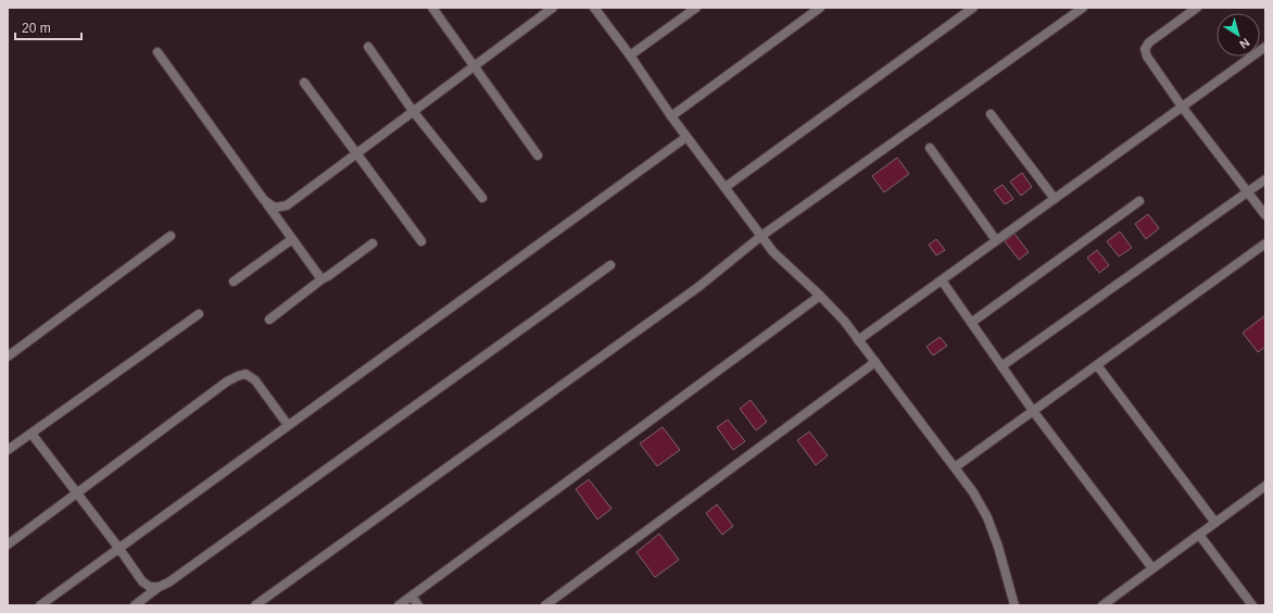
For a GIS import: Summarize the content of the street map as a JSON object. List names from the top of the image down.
{
  "scale_bar": "20 m",
  "north": "bottom right"
}
